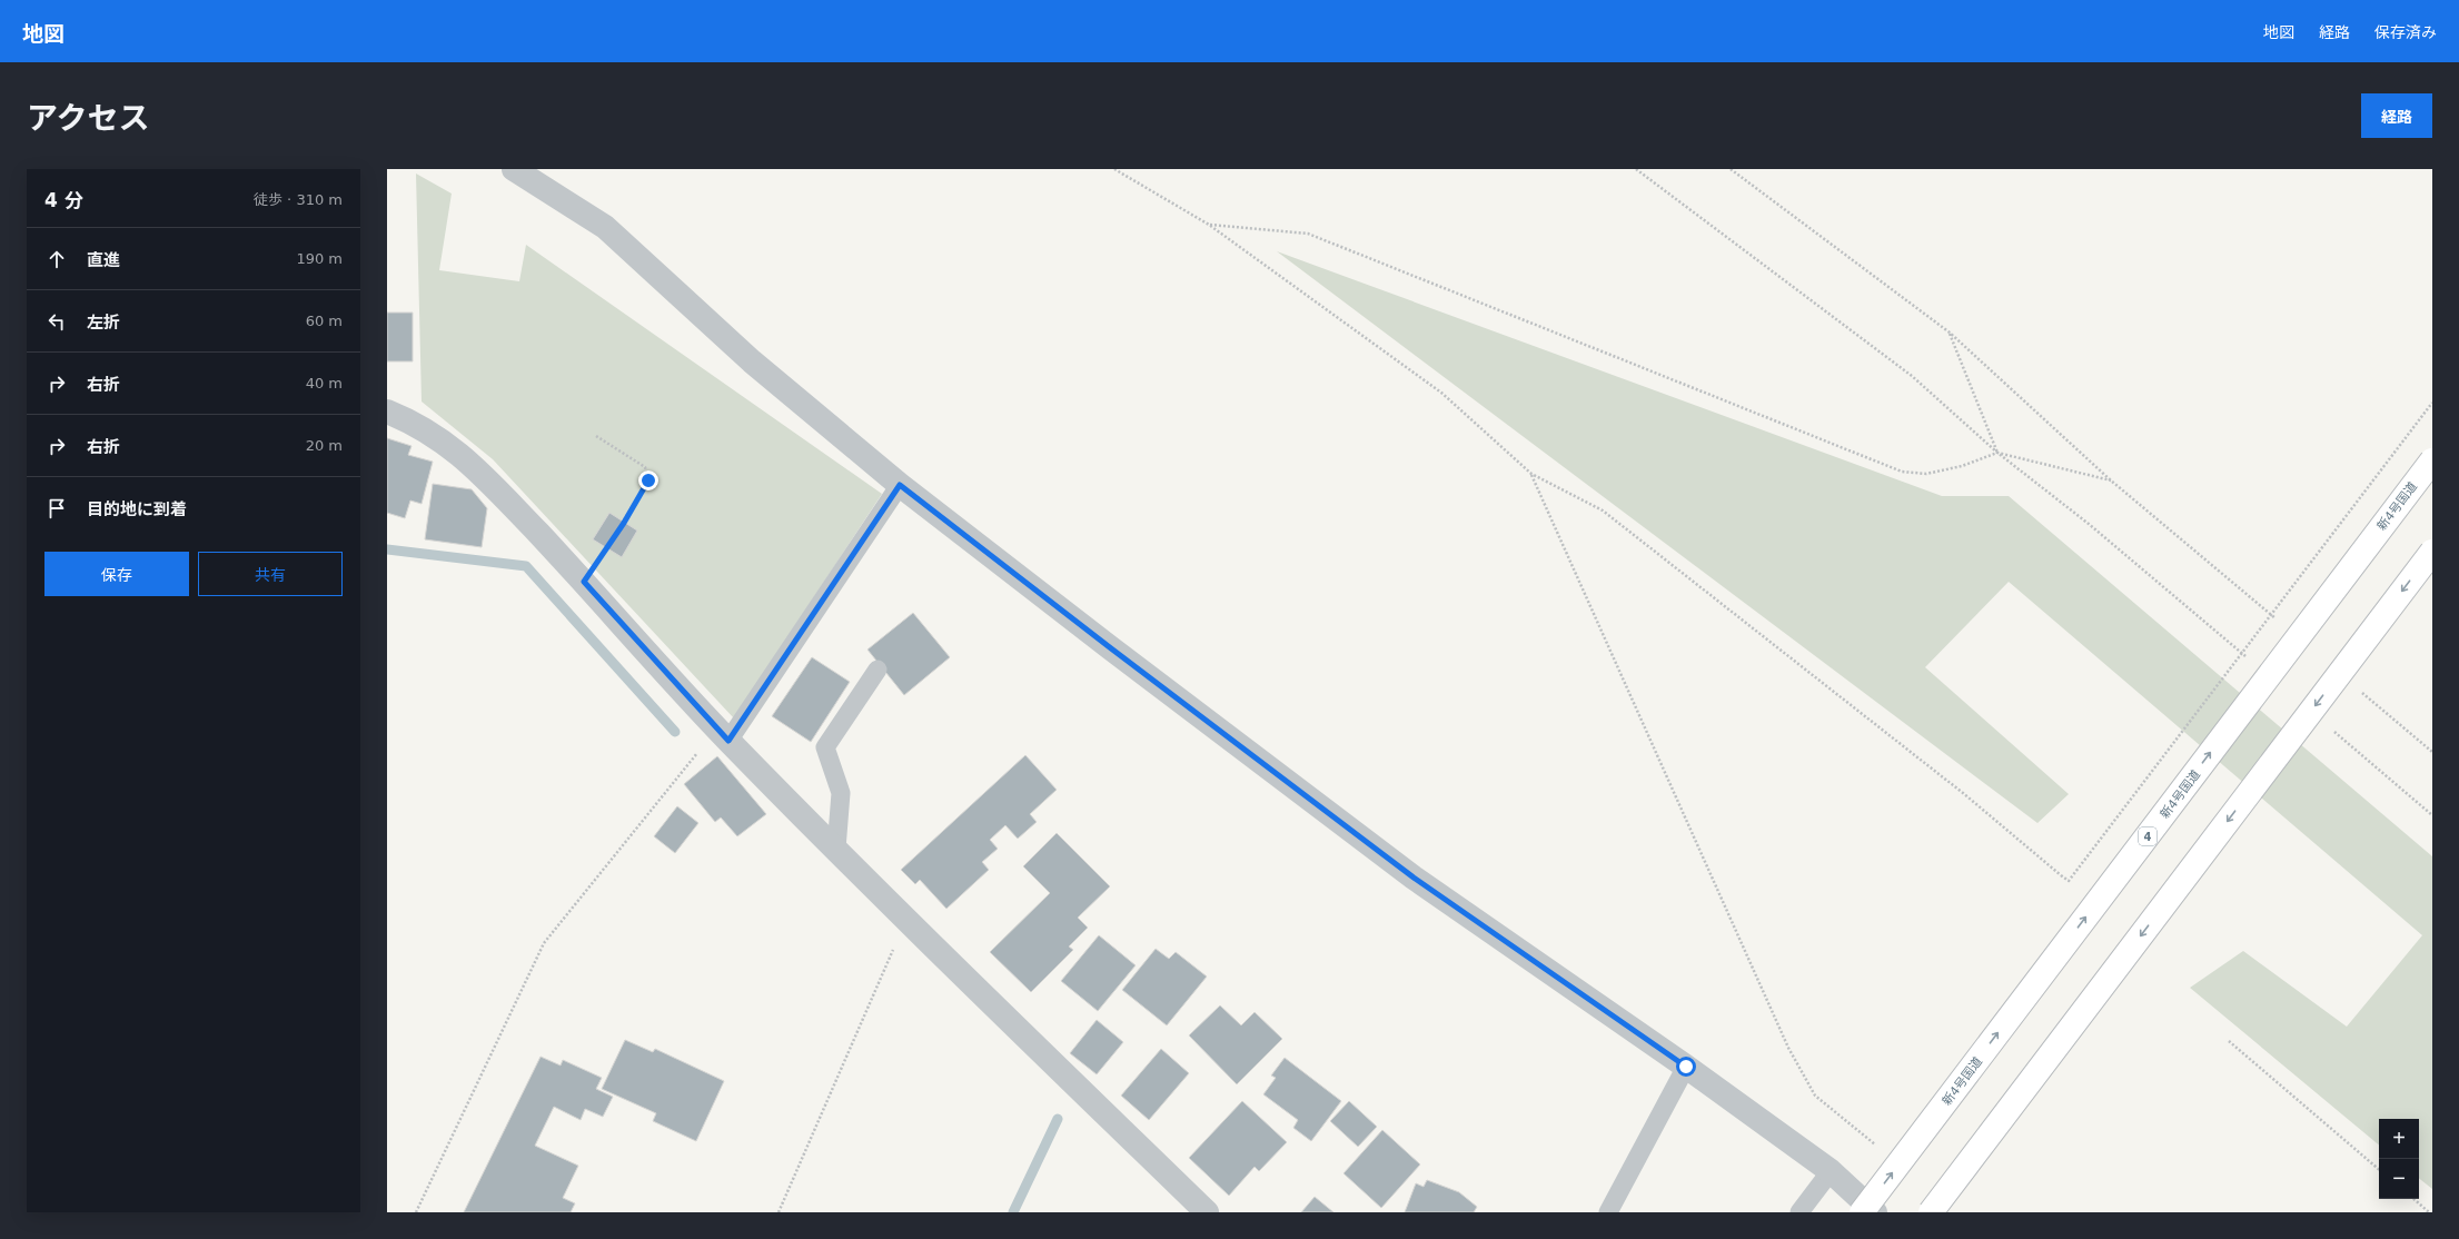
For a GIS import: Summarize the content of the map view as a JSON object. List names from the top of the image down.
{
  "streets": {
    "highway": ["新4号国道", "4"]
  },
  "page": {
    "header": "地図",
    "nav": ["地図", "経路", "保存済み"],
    "title": "アクセス",
    "buttons": [
      "経路",
      ["保存", "共有"]
    ],
    "heading": ["4 分", "徒歩 · 310 m"],
    "list": [
      ["直進", "190 m"],
      ["左折", "60 m"],
      ["右折", "40 m"],
      ["右折", "20 m"],
      "目的地に到着"
    ],
    "map_buttons": ["+", "−"]
  }
}
